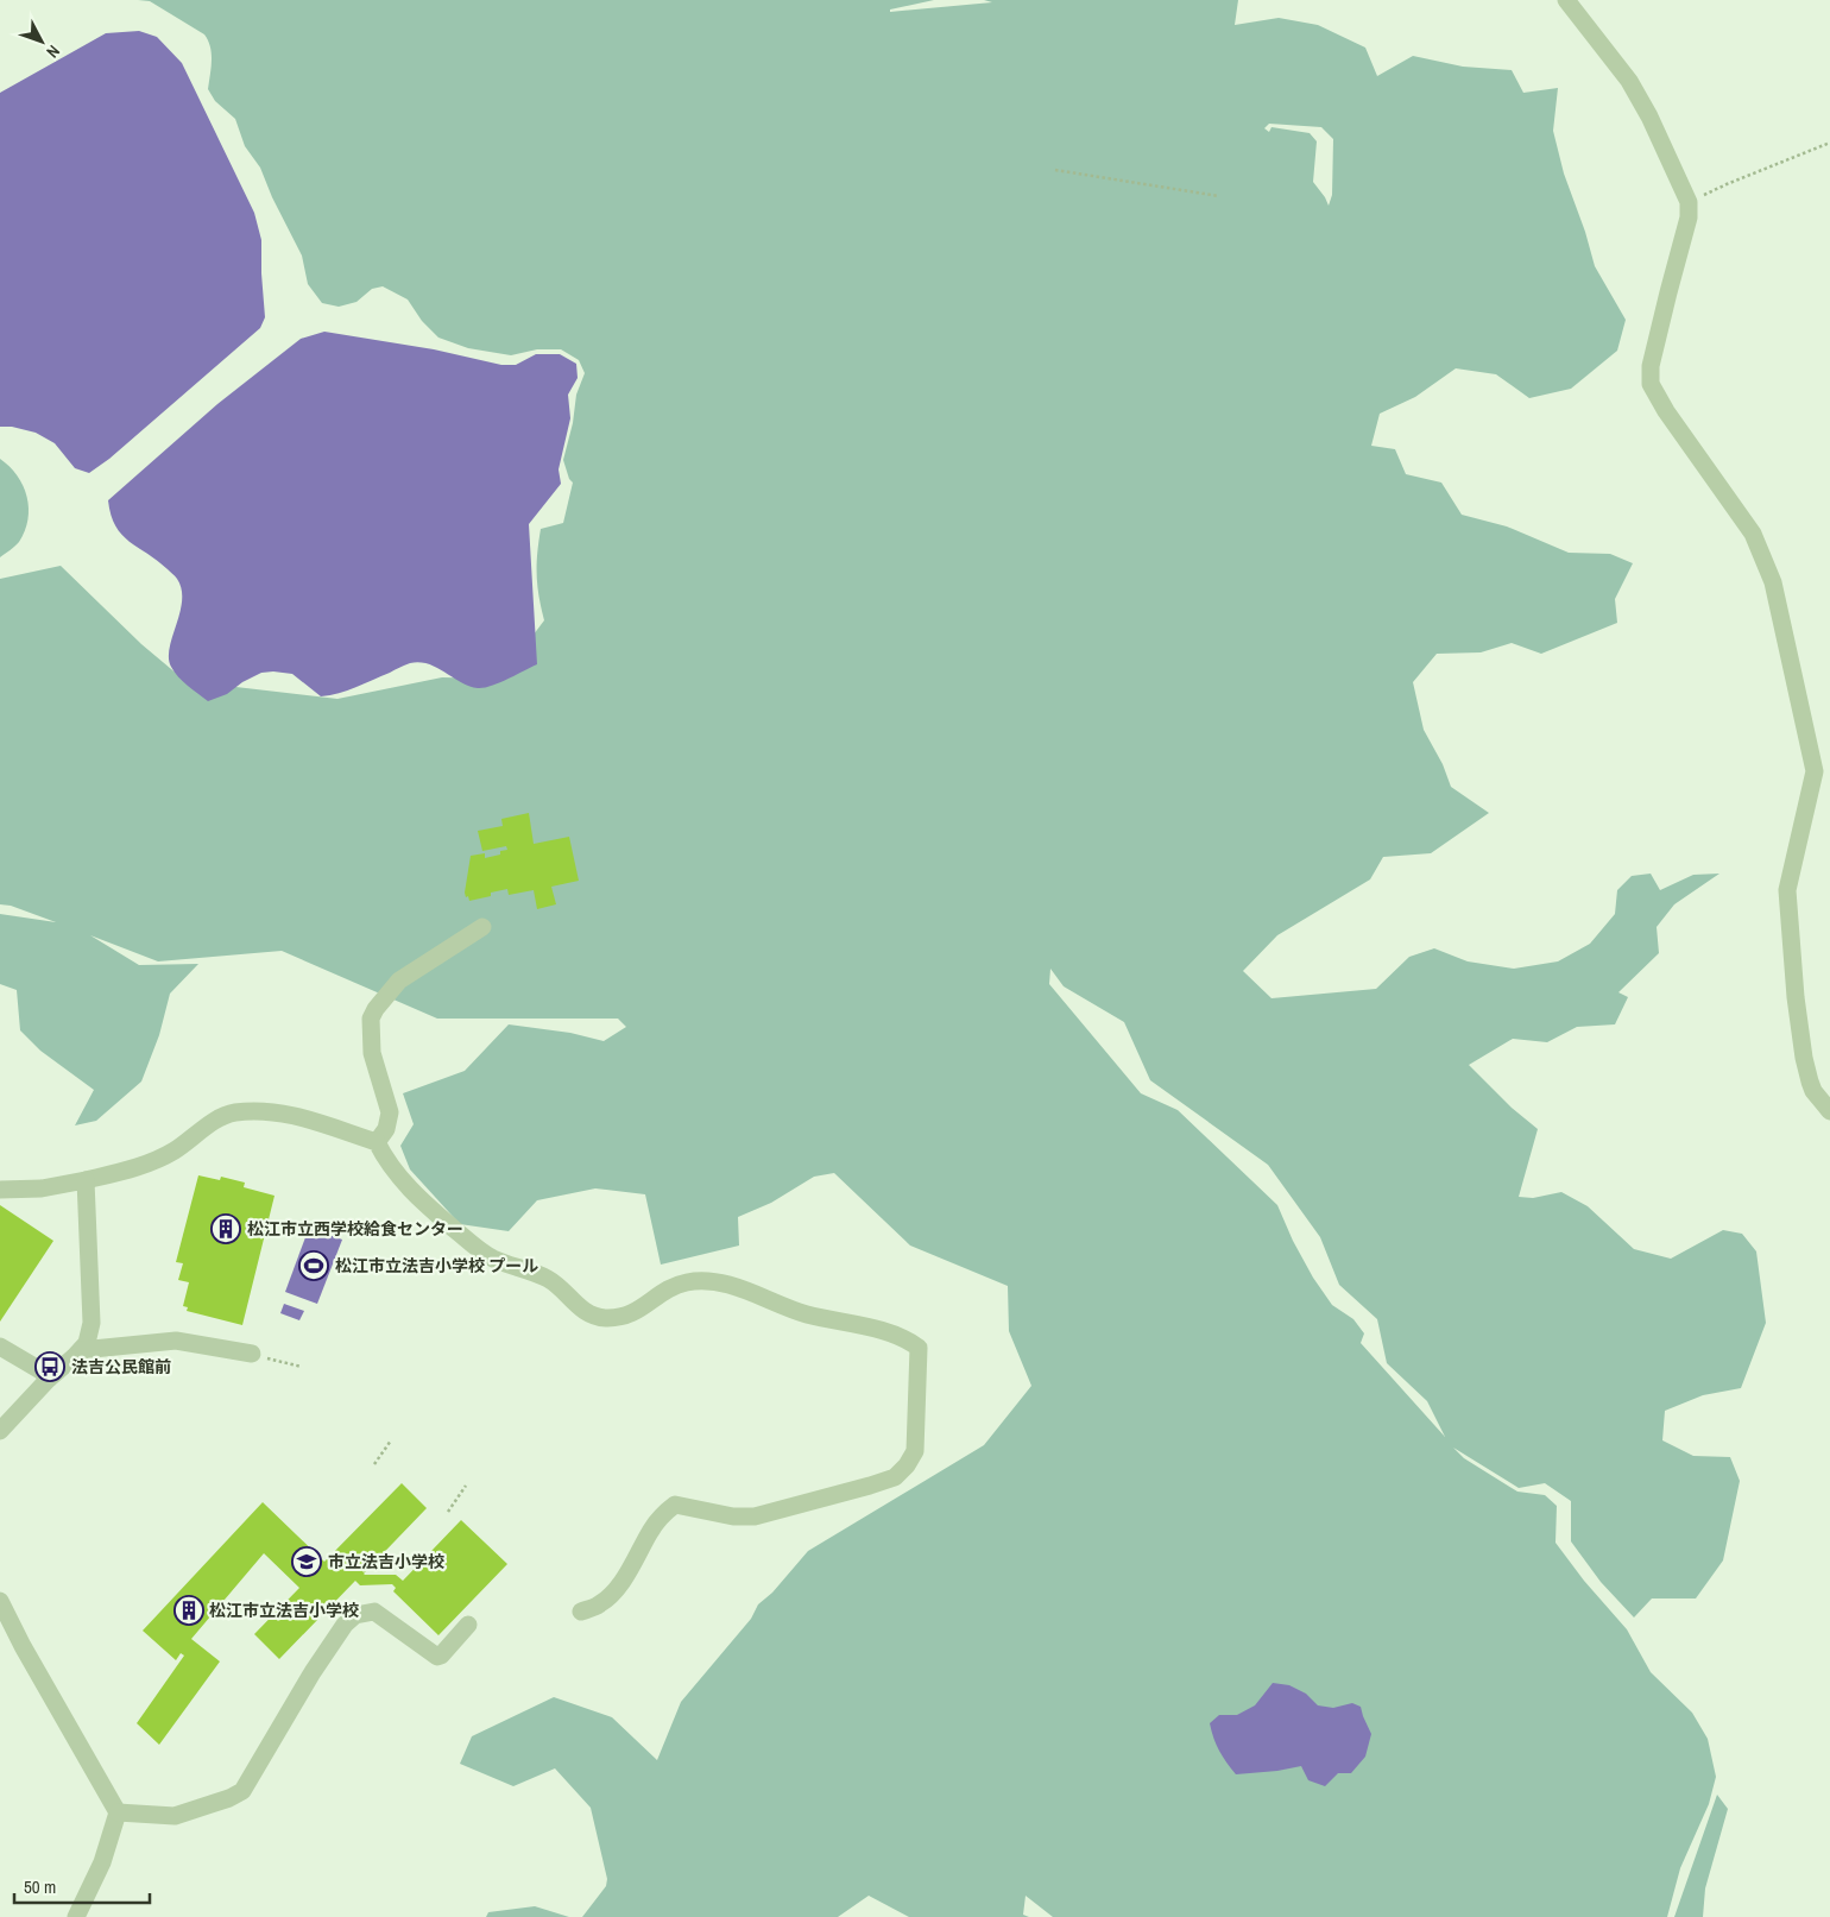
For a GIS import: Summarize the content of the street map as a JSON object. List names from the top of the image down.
{
  "places": {
    "building": ["松江市立西学校給食センター", "松江市立法吉小学校"],
    "sports": ["松江市立法吉小学校 プール"],
    "bus stop": ["法吉公民館前"],
    "school or university": ["市立法吉小学校"]
  },
  "scale_bar": "50 m",
  "north": "bottom right"
}
